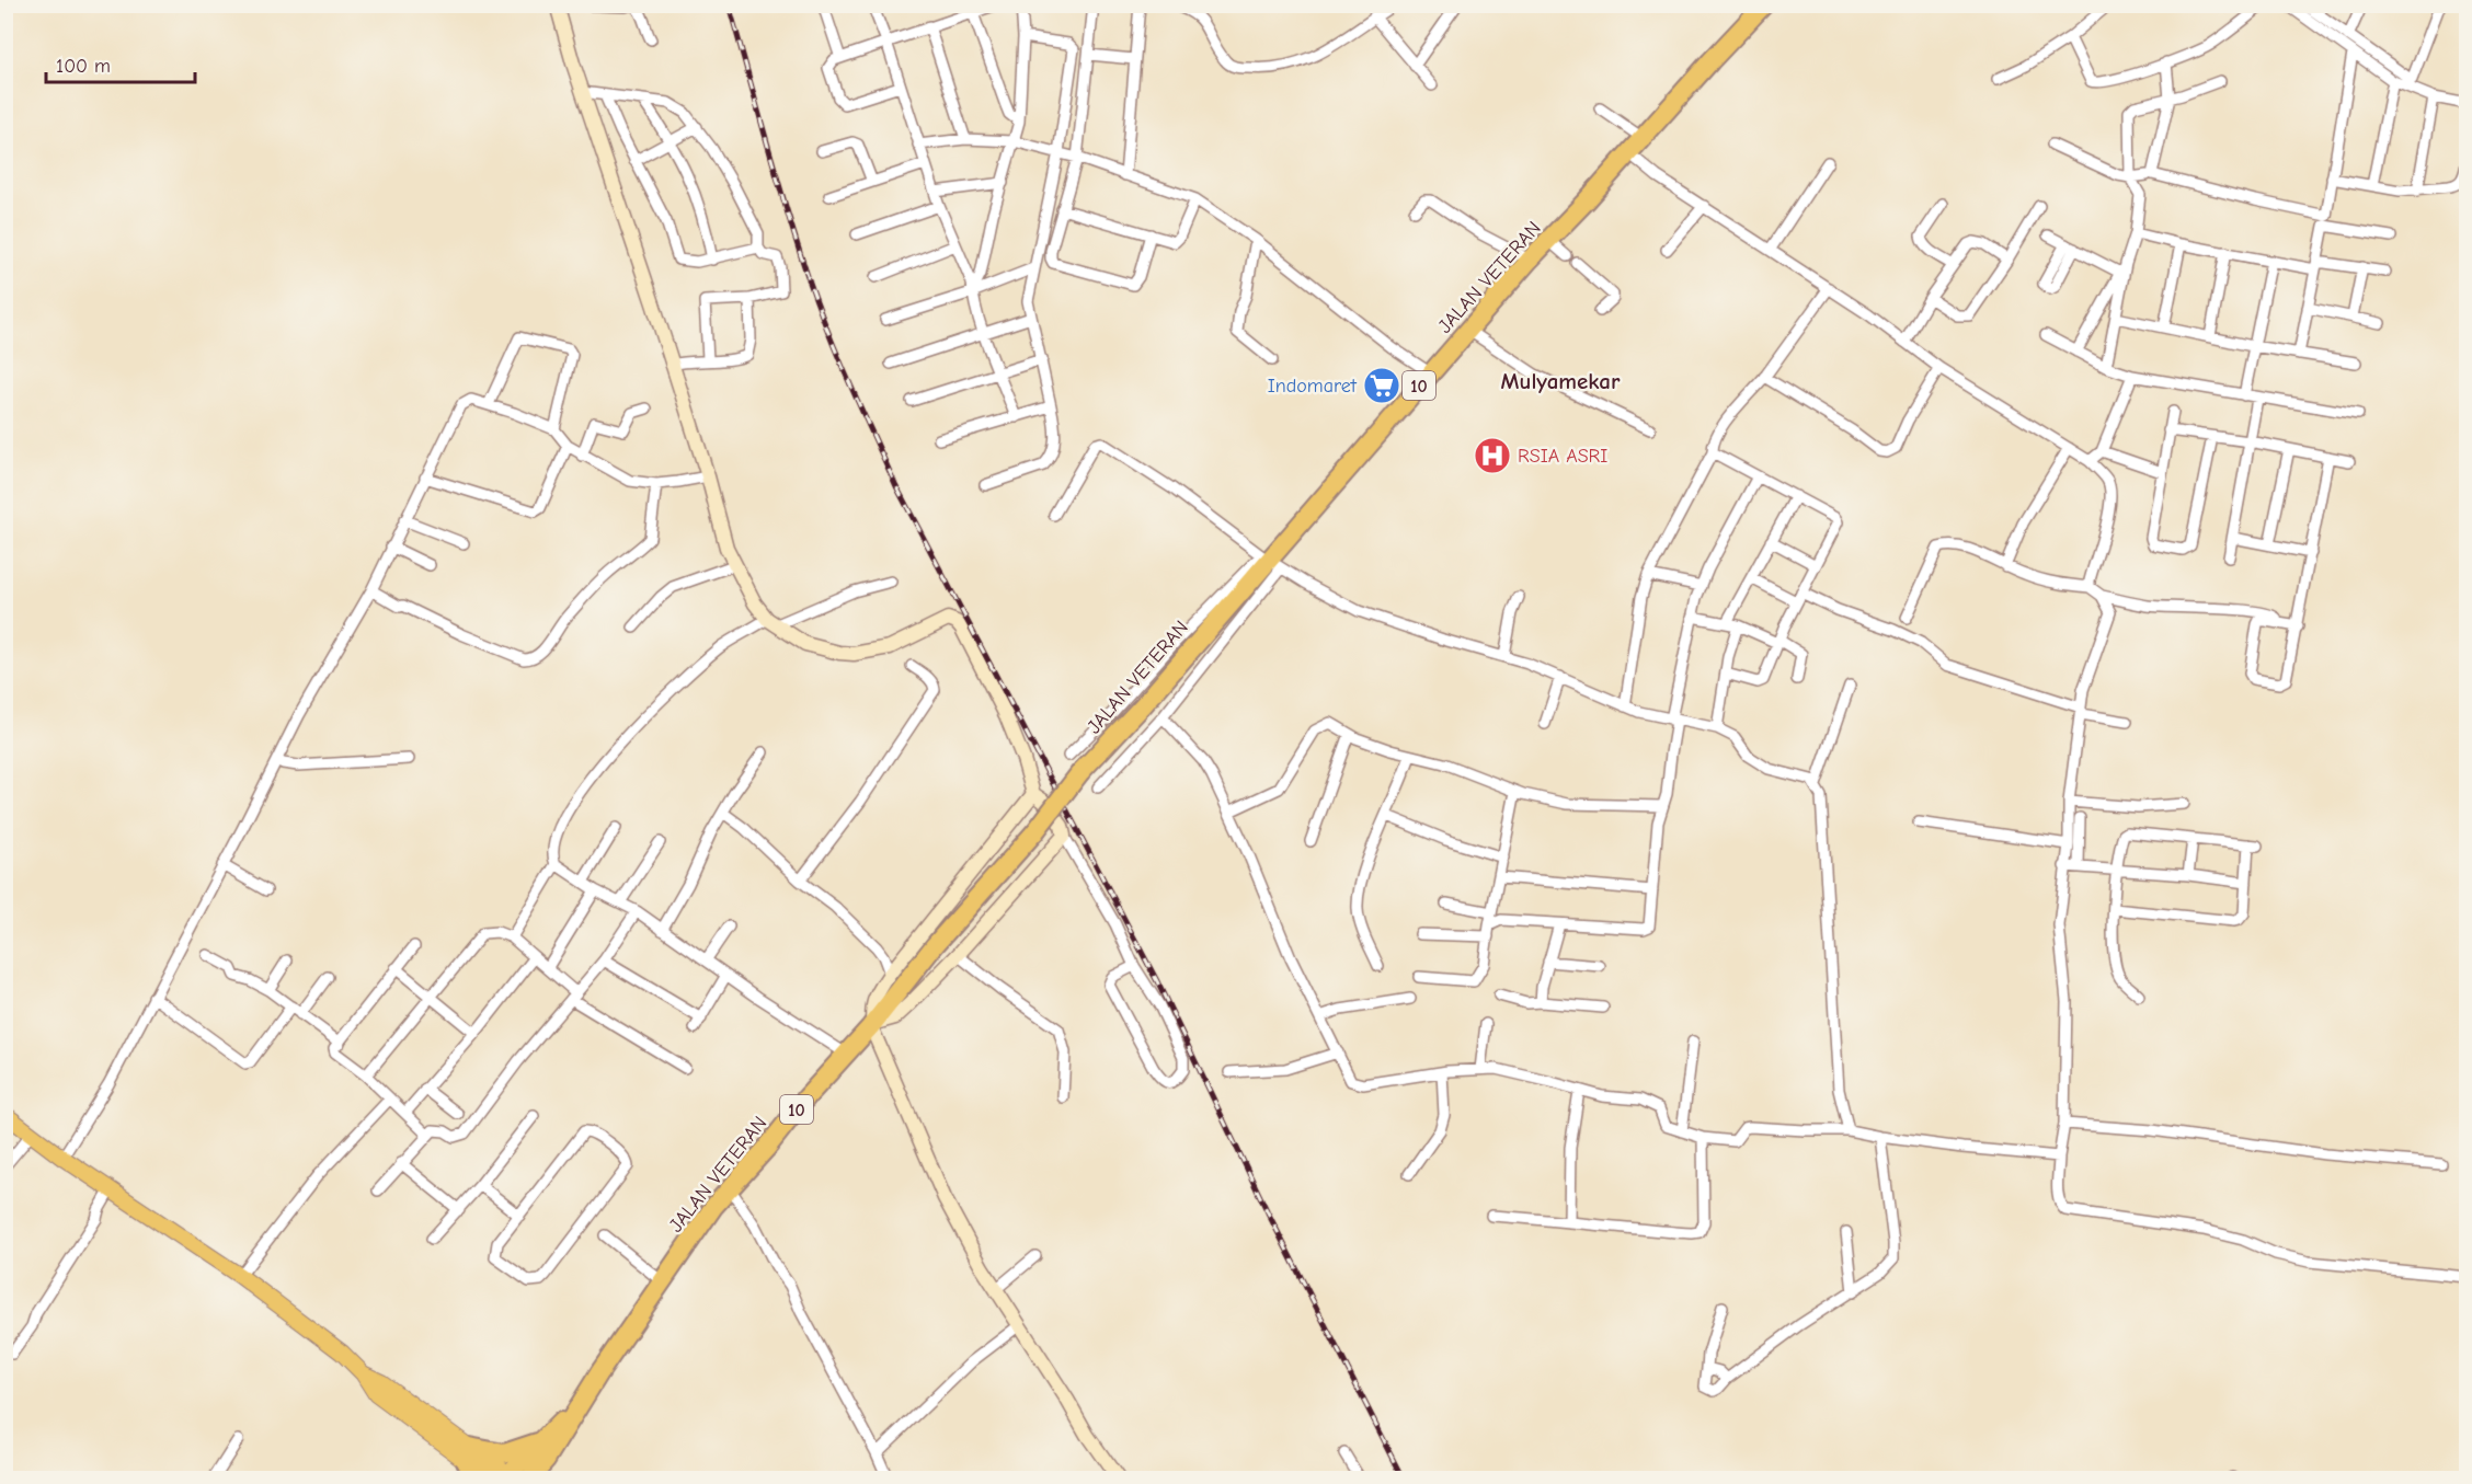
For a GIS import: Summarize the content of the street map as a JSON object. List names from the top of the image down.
{
  "streets": {
    "highway": ["JALAN VETERAN", "10"]
  },
  "districts": ["Mulyamekar"],
  "places": {
    "supermarket": ["Indomaret"],
    "hospital": ["RSIA ASRI"]
  },
  "scale_bar": "100 m"
}
